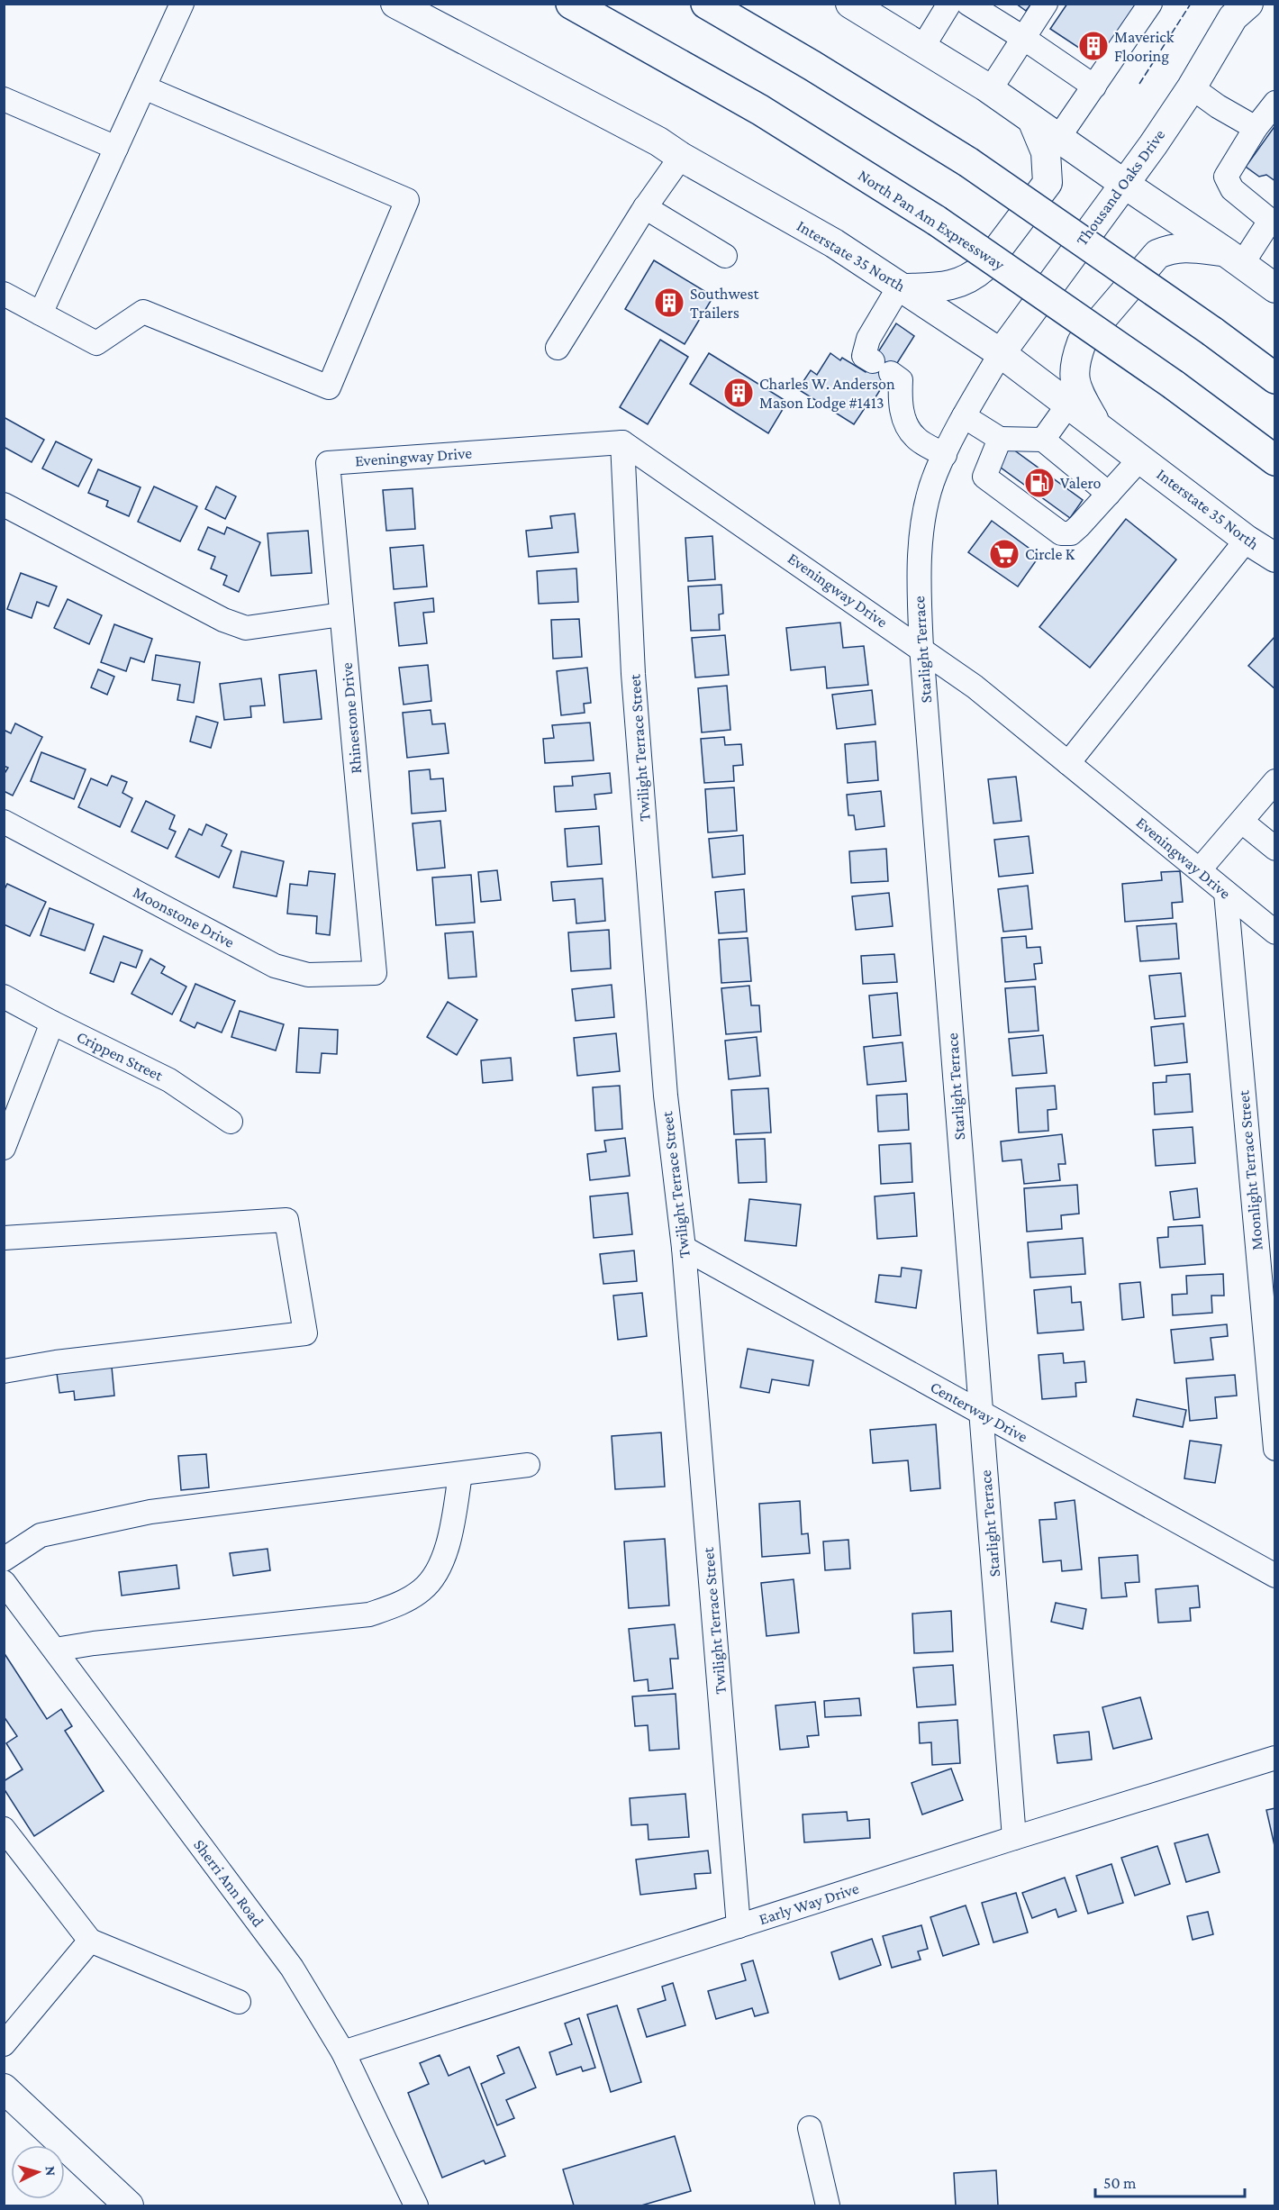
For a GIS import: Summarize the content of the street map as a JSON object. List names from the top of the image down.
{
  "streets": {
    "highway": ["North Pan Am Expressway"],
    "main road": ["Thousand Oaks Drive", "Interstate 35 North"],
    "street": [
      "Eveningway Drive",
      "Starlight Terrace",
      "Rhinestone Drive",
      "Twilight Terrace Street",
      "Moonstone Drive",
      "Crippen Street",
      "Moonlight Terrace Street",
      "Centerway Drive",
      "Sherri Ann Road",
      "Early Way Drive"
    ]
  },
  "crossings": [
    ["Thousand Oaks Drive", "Interstate 35 North"],
    ["Thousand Oaks Drive", "Starlight Terrace"],
    ["Interstate 35 North", "Starlight Terrace"],
    ["Eveningway Drive", "Starlight Terrace"],
    ["Eveningway Drive", "Rhinestone Drive"],
    ["Eveningway Drive", "Twilight Terrace Street"],
    ["Eveningway Drive", "Moonlight Terrace Street"],
    ["Starlight Terrace", "Centerway Drive"],
    ["Starlight Terrace", "Early Way Drive"],
    ["Rhinestone Drive", "Moonstone Drive"],
    ["Twilight Terrace Street", "Centerway Drive"],
    ["Twilight Terrace Street", "Early Way Drive"],
    ["Sherri Ann Road", "Early Way Drive"]
  ],
  "places": {
    "building": ["Maverick Flooring", "Southwest Trailers", "Charles W. Anderson Mason Lodge #1413"],
    "fuel station": ["Valero"],
    "supermarket": ["Circle K"]
  },
  "scale_bar": "50 m",
  "north": "right"
}
